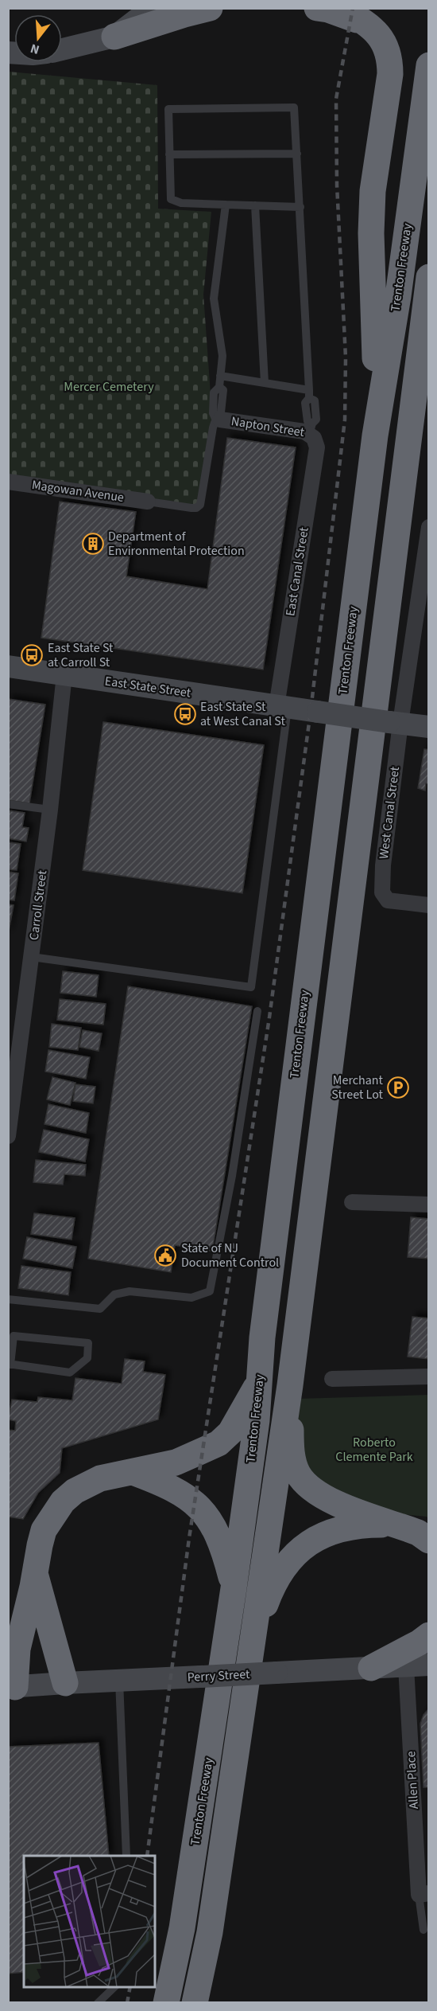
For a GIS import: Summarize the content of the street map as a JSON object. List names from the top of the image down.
{
  "streets": {
    "highway": ["Trenton Freeway"],
    "street": [
      "Napton Street",
      "Magowan Avenue",
      "East Canal Street",
      "East State Street",
      "West Canal Street",
      "Carroll Street",
      "Perry Street",
      "Allen Place"
    ]
  },
  "crossings": [
    ["Napton Street", "East Canal Street"],
    ["East Canal Street", "East State Street"],
    ["East State Street", "West Canal Street"],
    ["East State Street", "Carroll Street"],
    ["Perry Street", "Allen Place"]
  ],
  "parks": ["Mercer Cemetery", "Roberto Clemente Park"],
  "places": {
    "building": ["Department of Environmental Protection"],
    "bus stop": ["East State St at Carroll St", "East State St at West Canal St"],
    "parking": ["Merchant Street Lot"],
    "public building": ["State of NJ Document Control"]
  },
  "north": "bottom"
}
